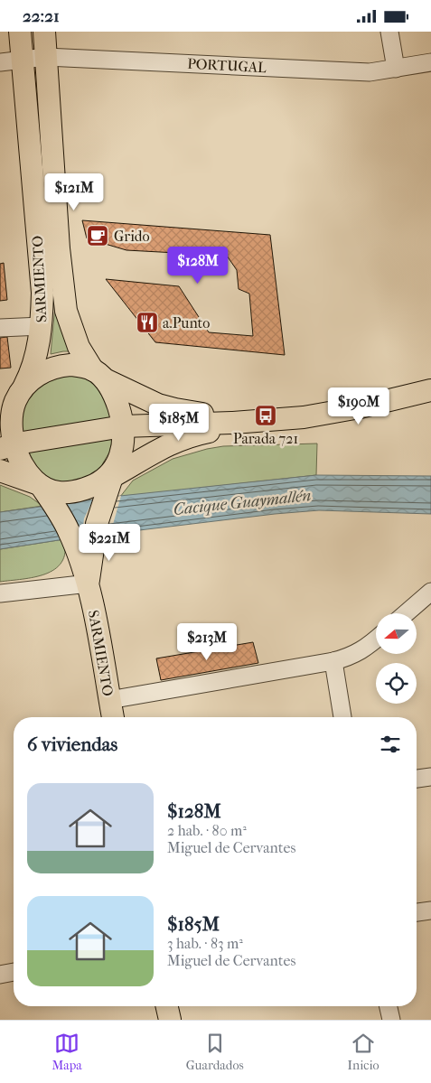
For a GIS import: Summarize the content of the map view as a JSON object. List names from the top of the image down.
{
  "streets": {
    "main road": ["SARMIENTO"],
    "street": ["PORTUGAL"]
  },
  "crossings": [
    ["PORTUGAL", "SARMIENTO"]
  ],
  "water": ["Cacique Guaymallén"],
  "places": {
    "cafe": ["Grido"],
    "restaurant": ["a.Punto"],
    "bus stop": ["Parada 721"]
  },
  "north": "left",
  "page": {
    "status": "22:21",
    "price": [
      "$121M",
      "$128M",
      "$190M",
      "$185M",
      "$221M",
      "$213M"
    ],
    "heading": "6 viviendas",
    "list": [
      {
        "name": "$128M",
        "note": "2 hab. · 80 m² · Miguel de Cervantes"
      },
      {
        "name": "$185M",
        "note": "3 hab. · 83 m² · Miguel de Cervantes"
      }
    ],
    "tabs": ["Mapa", "Guardados", "Inicio"]
  }
}
